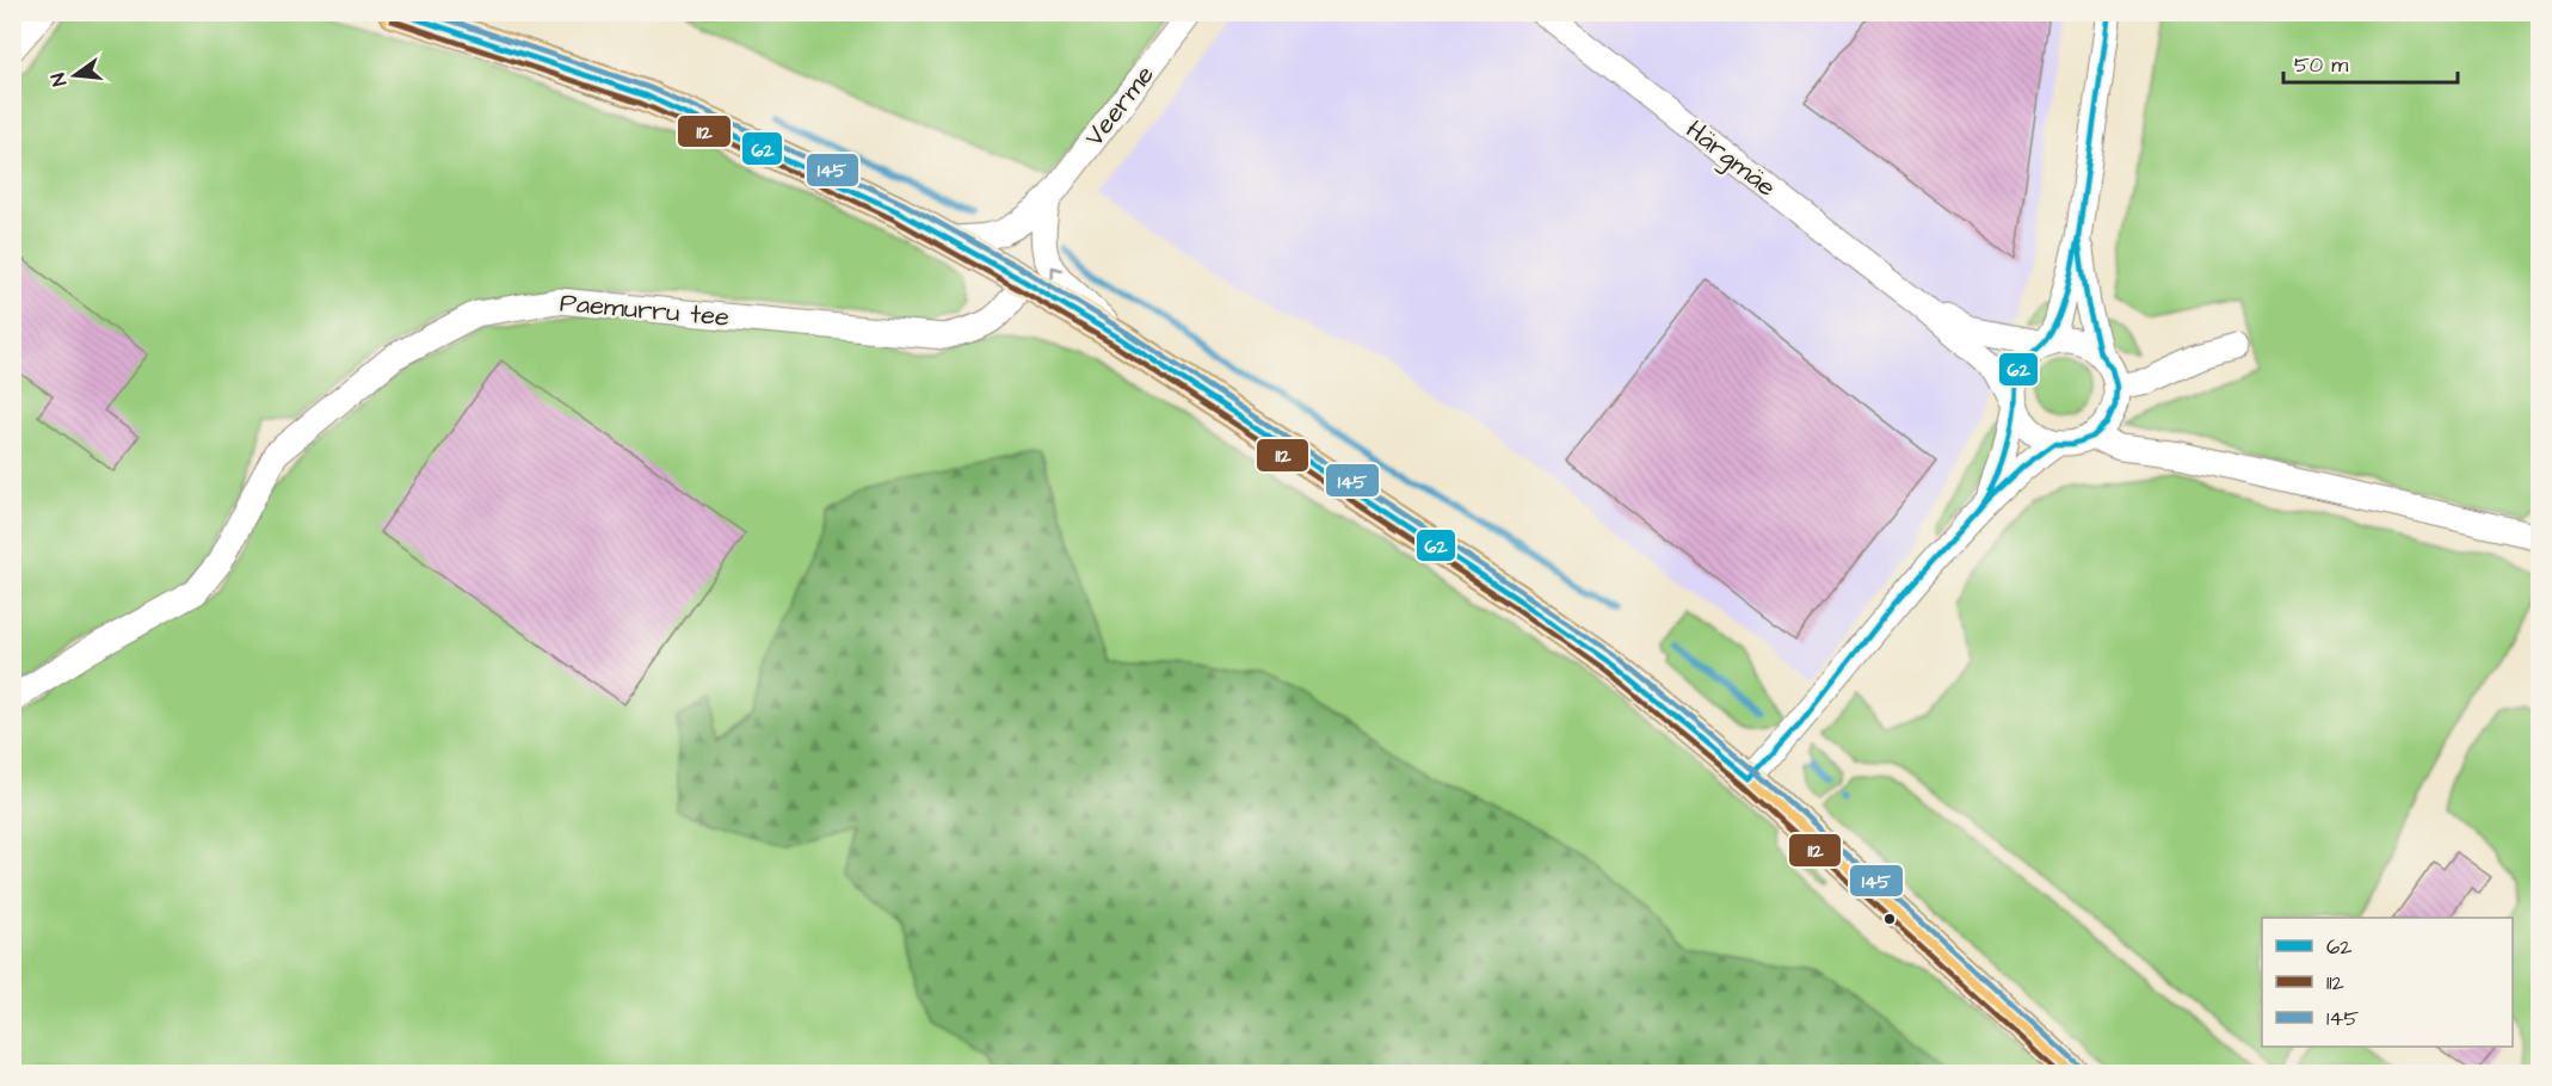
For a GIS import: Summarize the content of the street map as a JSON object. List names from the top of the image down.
{
  "streets": {
    "street": ["Veerme", "Härgmäe", "Paemurru tee"]
  },
  "lines": ["transit line 62", "transit line 145", "transit line 112"],
  "legend": ["62", "112", "145"],
  "scale_bar": "50 m",
  "north": "left"
}
